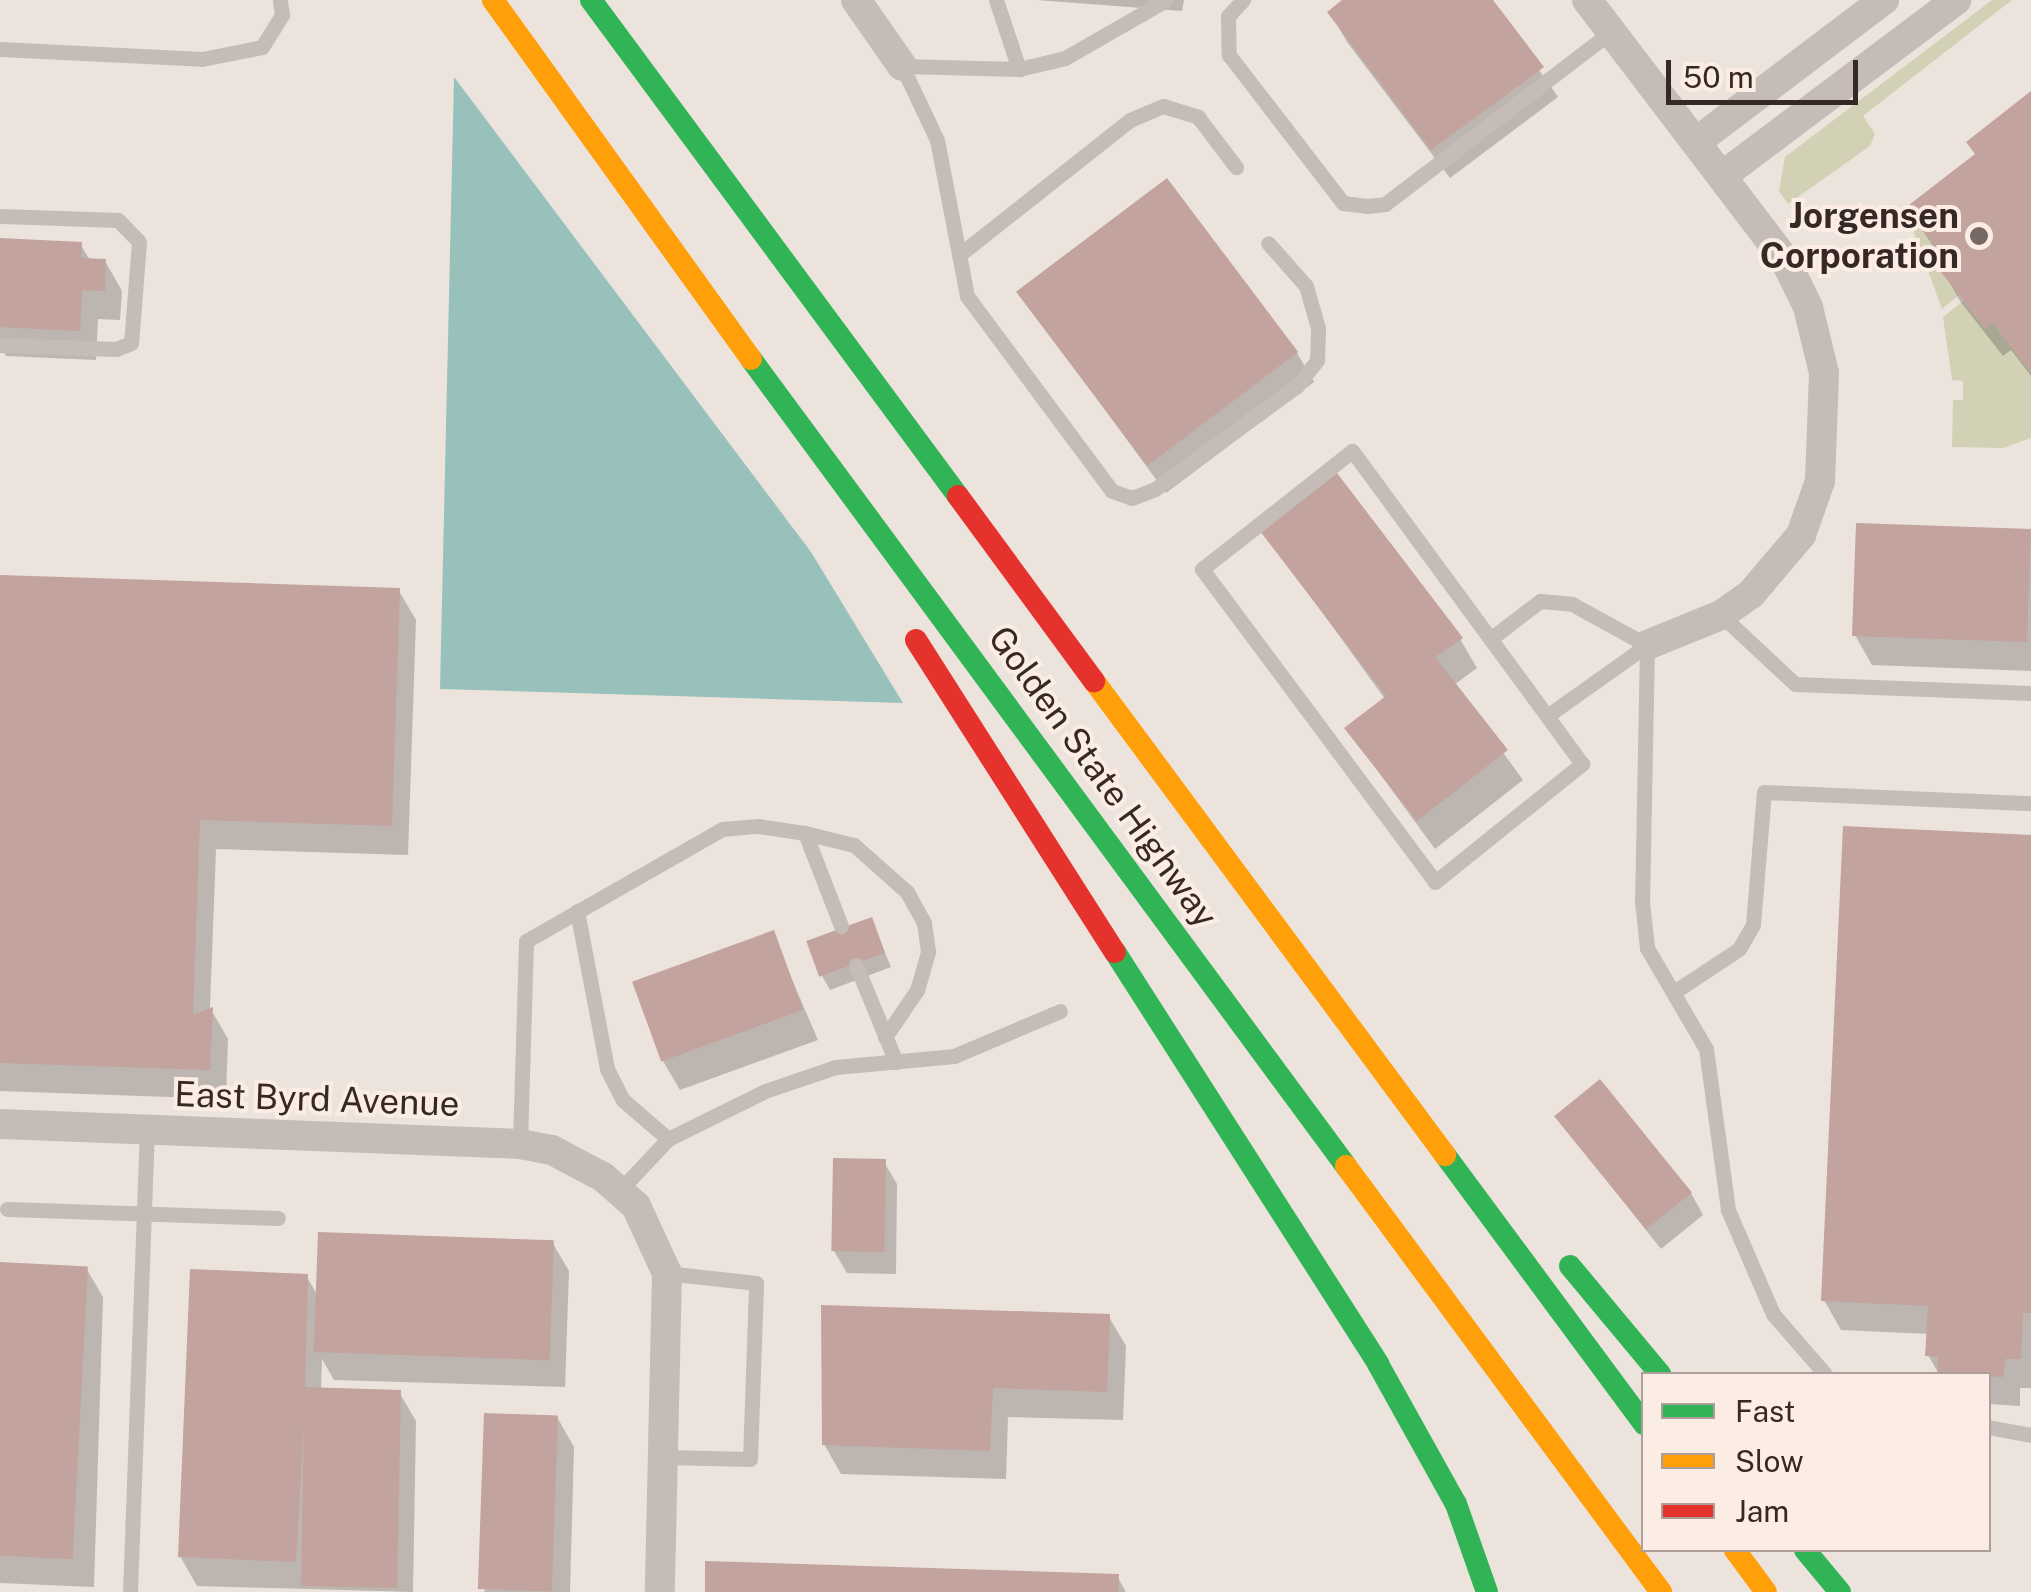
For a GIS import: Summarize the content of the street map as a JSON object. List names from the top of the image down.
{
  "streets": {
    "highway": ["Golden State Highway"],
    "street": ["East Byrd Avenue"]
  },
  "places": ["Jorgensen Corporation"],
  "legend": ["Fast", "Slow", "Jam"],
  "scale_bar": "50 m"
}
